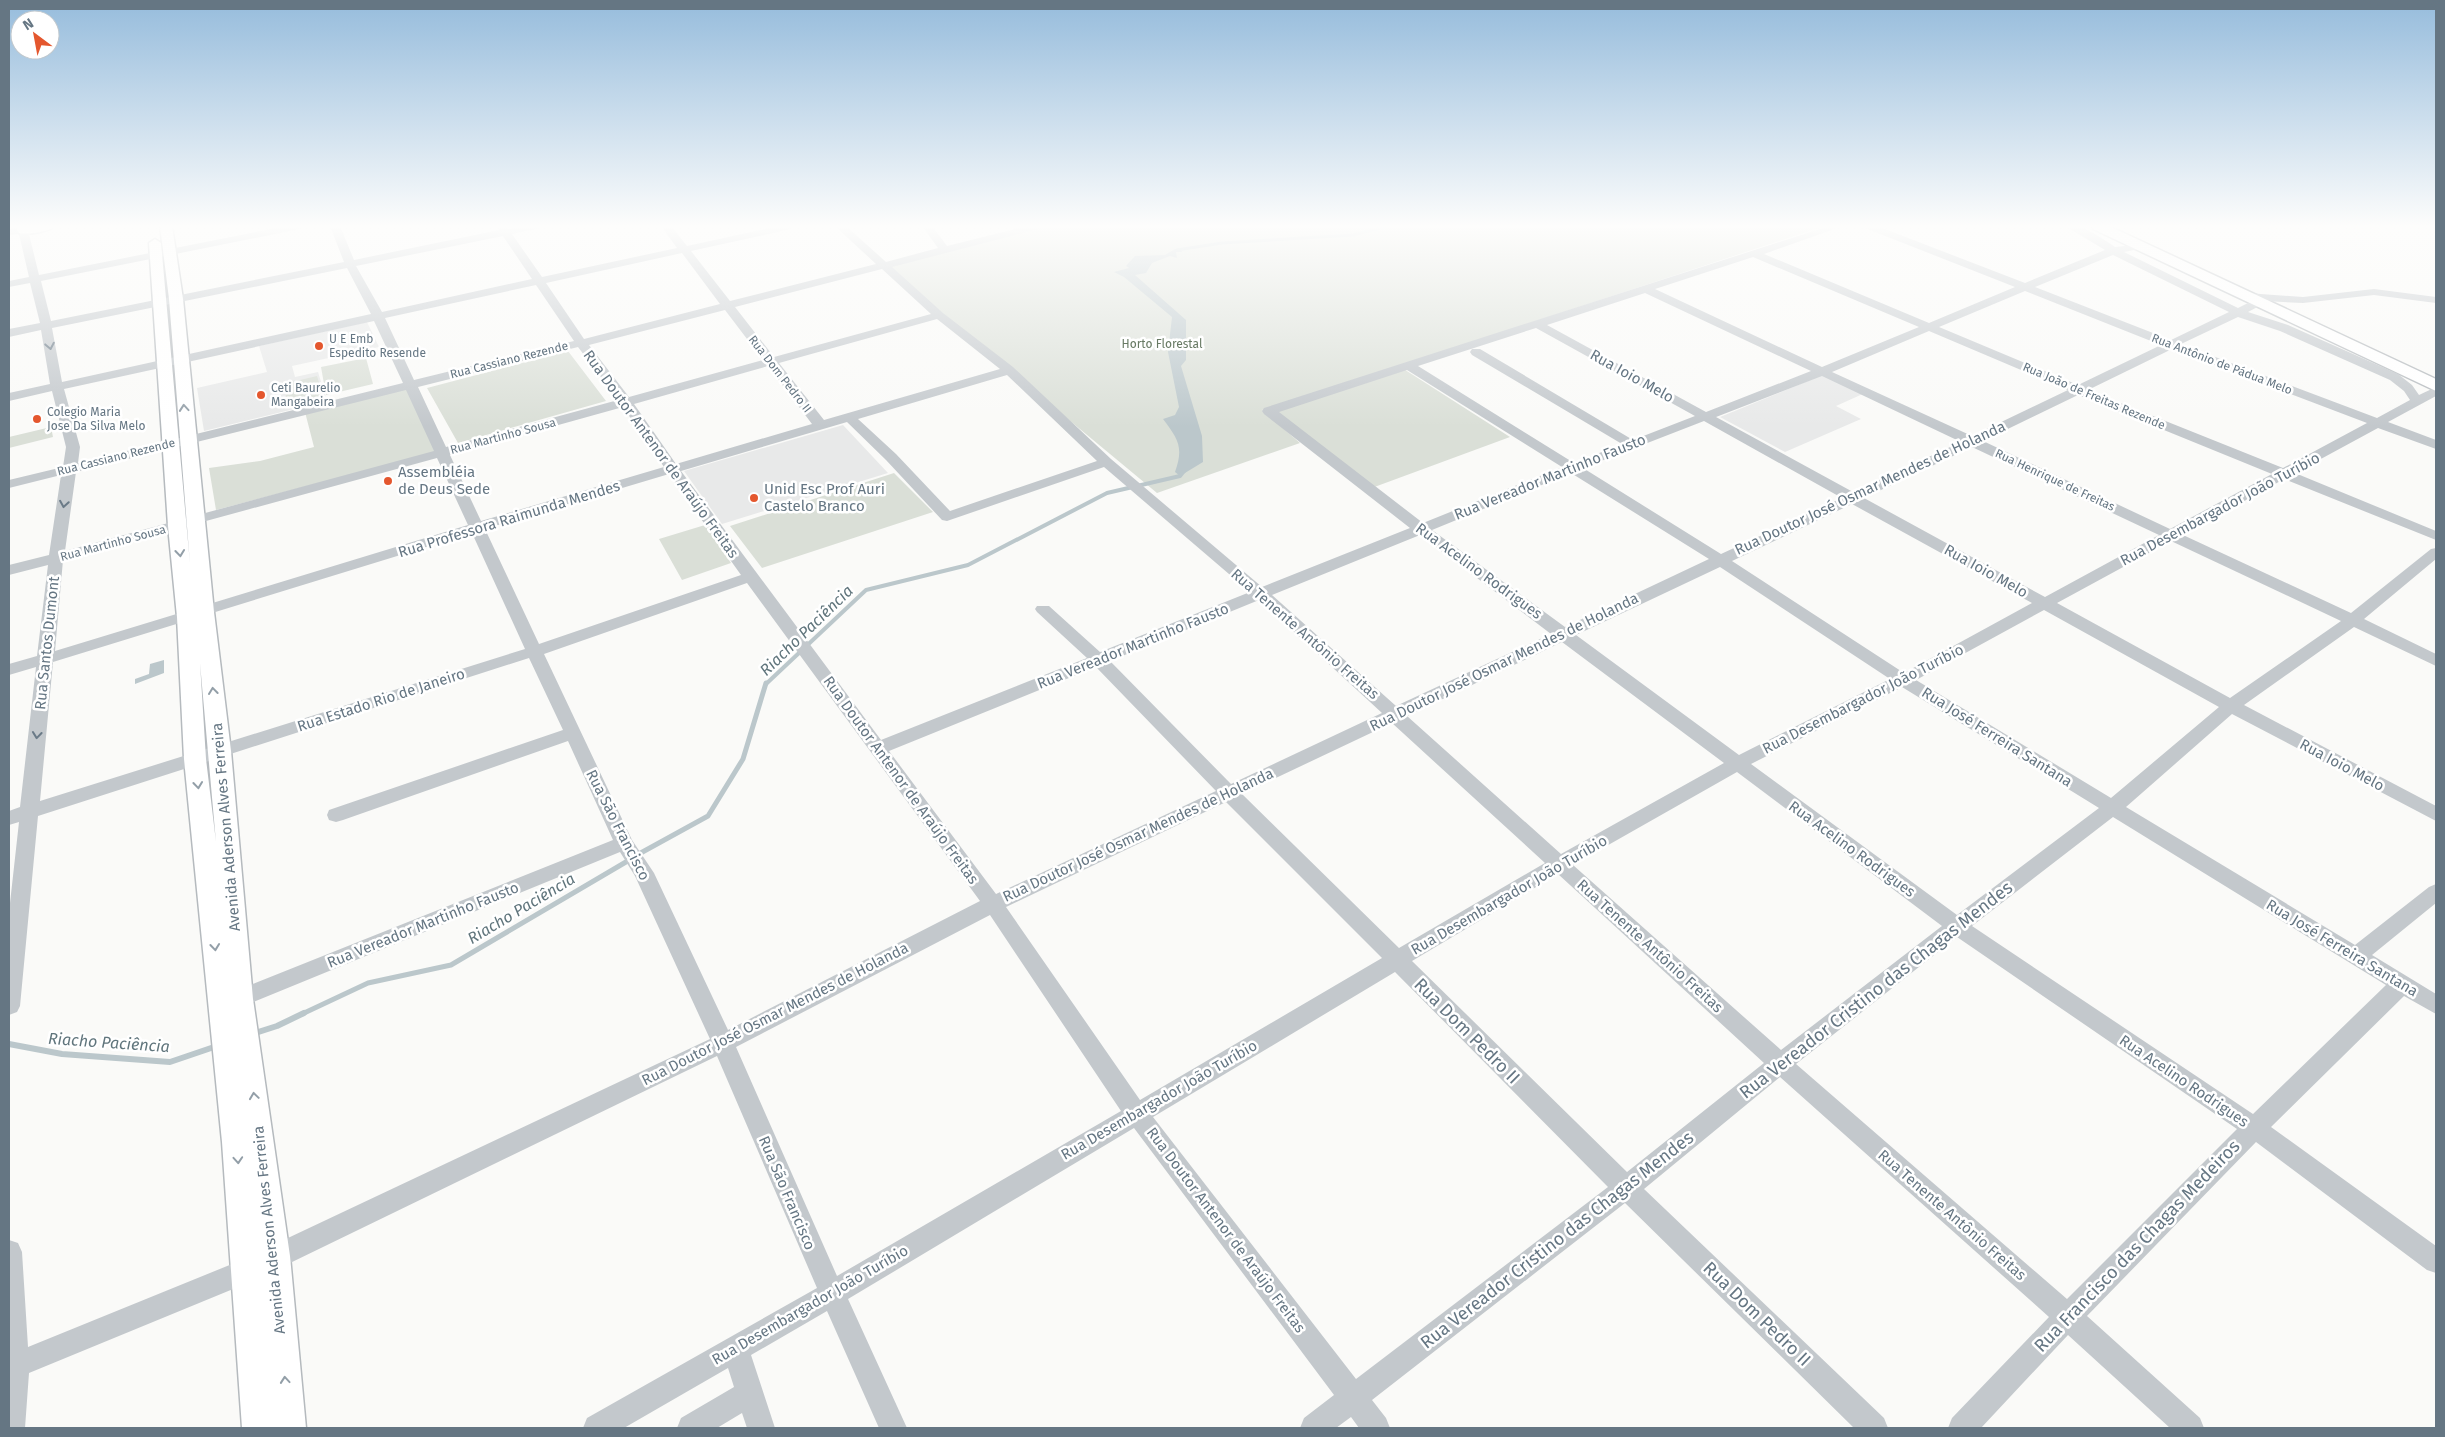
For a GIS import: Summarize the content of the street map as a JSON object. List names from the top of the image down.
{
  "streets": {
    "main road": ["Avenida Aderson Alves Ferreira"],
    "street": [
      "Rua Cassiano Rezende",
      "Rua Antônio de Pádua Melo",
      "Rua Dom Pedro II",
      "Rua Ioio Melo",
      "Rua João de Freitas Rezende",
      "Rua Martinho Sousa",
      "Rua Doutor Antenor de Araújo Freitas",
      "Rua Vereador Martinho Fausto",
      "Rua Henrique de Freitas",
      "Rua Doutor José Osmar Mendes de Holanda",
      "Rua Desembargador João Turíbio",
      "Rua Professora Raimunda Mendes",
      "Rua Acelino Rodrigues",
      "Rua Tenente Antônio Freitas",
      "Rua Santos Dumont",
      "Rua Estado Rio de Janeiro",
      "Rua José Ferreira Santana",
      "Rua São Francisco",
      "Rua Vereador Cristino das Chagas Mendes",
      "Rua Francisco das Chagas Medeiros"
    ]
  },
  "crossings": [
    ["Rua Cassiano Rezende", "Rua Dom Pedro II"],
    ["Rua Cassiano Rezende", "Rua Doutor Antenor de Araújo Freitas"],
    ["Rua Cassiano Rezende", "Rua Santos Dumont"],
    ["Rua Cassiano Rezende", "Rua São Francisco"],
    ["Rua Cassiano Rezende", "Avenida Aderson Alves Ferreira"],
    ["Rua Antônio de Pádua Melo", "Rua Doutor José Osmar Mendes de Holanda"],
    ["Rua Antônio de Pádua Melo", "Rua Desembargador João Turíbio"],
    ["Rua Dom Pedro II", "Rua Martinho Sousa"],
    ["Rua Dom Pedro II", "Rua Vereador Martinho Fausto"],
    ["Rua Dom Pedro II", "Rua Doutor José Osmar Mendes de Holanda"],
    ["Rua Dom Pedro II", "Rua Desembargador João Turíbio"],
    ["Rua Dom Pedro II", "Rua Professora Raimunda Mendes"],
    ["Rua Dom Pedro II", "Rua Vereador Cristino das Chagas Mendes"],
    ["Rua Ioio Melo", "Rua Vereador Martinho Fausto"],
    ["Rua Ioio Melo", "Rua Doutor José Osmar Mendes de Holanda"],
    ["Rua Ioio Melo", "Rua Desembargador João Turíbio"],
    ["Rua Ioio Melo", "Rua Vereador Cristino das Chagas Mendes"],
    ["Rua João de Freitas Rezende", "Rua Vereador Martinho Fausto"],
    ["Rua João de Freitas Rezende", "Rua Doutor José Osmar Mendes de Holanda"],
    ["Rua João de Freitas Rezende", "Rua Desembargador João Turíbio"],
    ["Rua Martinho Sousa", "Rua Doutor Antenor de Araújo Freitas"],
    ["Rua Martinho Sousa", "Rua Tenente Antônio Freitas"],
    ["Rua Martinho Sousa", "Rua Santos Dumont"],
    ["Rua Martinho Sousa", "Rua São Francisco"],
    ["Rua Martinho Sousa", "Avenida Aderson Alves Ferreira"],
    ["Rua Doutor Antenor de Araújo Freitas", "Rua Vereador Martinho Fausto"],
    ["Rua Doutor Antenor de Araújo Freitas", "Rua Doutor José Osmar Mendes de Holanda"],
    ["Rua Doutor Antenor de Araújo Freitas", "Rua Desembargador João Turíbio"],
    ["Rua Doutor Antenor de Araújo Freitas", "Rua Professora Raimunda Mendes"],
    ["Rua Doutor Antenor de Araújo Freitas", "Rua Estado Rio de Janeiro"],
    ["Rua Doutor Antenor de Araújo Freitas", "Rua Vereador Cristino das Chagas Mendes"],
    ["Rua Vereador Martinho Fausto", "Rua Henrique de Freitas"],
    ["Rua Vereador Martinho Fausto", "Rua Acelino Rodrigues"],
    ["Rua Vereador Martinho Fausto", "Rua Tenente Antônio Freitas"],
    ["Rua Vereador Martinho Fausto", "Rua José Ferreira Santana"],
    ["Rua Vereador Martinho Fausto", "Rua São Francisco"],
    ["Rua Vereador Martinho Fausto", "Avenida Aderson Alves Ferreira"],
    ["Rua Henrique de Freitas", "Rua Doutor José Osmar Mendes de Holanda"],
    ["Rua Henrique de Freitas", "Rua Desembargador João Turíbio"],
    ["Rua Henrique de Freitas", "Rua Vereador Cristino das Chagas Mendes"],
    ["Rua Doutor José Osmar Mendes de Holanda", "Rua Acelino Rodrigues"],
    ["Rua Doutor José Osmar Mendes de Holanda", "Rua Tenente Antônio Freitas"],
    ["Rua Doutor José Osmar Mendes de Holanda", "Rua José Ferreira Santana"],
    ["Rua Doutor José Osmar Mendes de Holanda", "Rua São Francisco"],
    ["Rua Doutor José Osmar Mendes de Holanda", "Avenida Aderson Alves Ferreira"],
    ["Rua Desembargador João Turíbio", "Rua Acelino Rodrigues"],
    ["Rua Desembargador João Turíbio", "Rua Tenente Antônio Freitas"],
    ["Rua Desembargador João Turíbio", "Rua José Ferreira Santana"],
    ["Rua Desembargador João Turíbio", "Rua São Francisco"],
    ["Rua Professora Raimunda Mendes", "Rua Tenente Antônio Freitas"],
    ["Rua Professora Raimunda Mendes", "Rua Santos Dumont"],
    ["Rua Professora Raimunda Mendes", "Rua São Francisco"],
    ["Rua Professora Raimunda Mendes", "Avenida Aderson Alves Ferreira"],
    ["Rua Acelino Rodrigues", "Rua José Ferreira Santana"],
    ["Rua Acelino Rodrigues", "Rua Vereador Cristino das Chagas Mendes"],
    ["Rua Acelino Rodrigues", "Rua Francisco das Chagas Medeiros"],
    ["Rua Tenente Antônio Freitas", "Rua Vereador Cristino das Chagas Mendes"],
    ["Rua Tenente Antônio Freitas", "Rua Francisco das Chagas Medeiros"],
    ["Rua Santos Dumont", "Rua Estado Rio de Janeiro"],
    ["Rua Estado Rio de Janeiro", "Rua São Francisco"],
    ["Rua Estado Rio de Janeiro", "Avenida Aderson Alves Ferreira"],
    ["Rua José Ferreira Santana", "Rua Vereador Cristino das Chagas Mendes"],
    ["Rua José Ferreira Santana", "Rua Francisco das Chagas Medeiros"]
  ],
  "one_way": ["Rua Santos Dumont"],
  "water": ["Riacho Paciência"],
  "parks": ["Horto Florestal"],
  "places": [
    "U E Emb Espedito Resende",
    "Ceti Baurelio Mangabeira",
    "Colegio Maria Jose Da Silva Melo",
    "Assembléia de Deus Sede",
    "Unid Esc Prof Auri Castelo Branco"
  ],
  "north": "top left"
}
